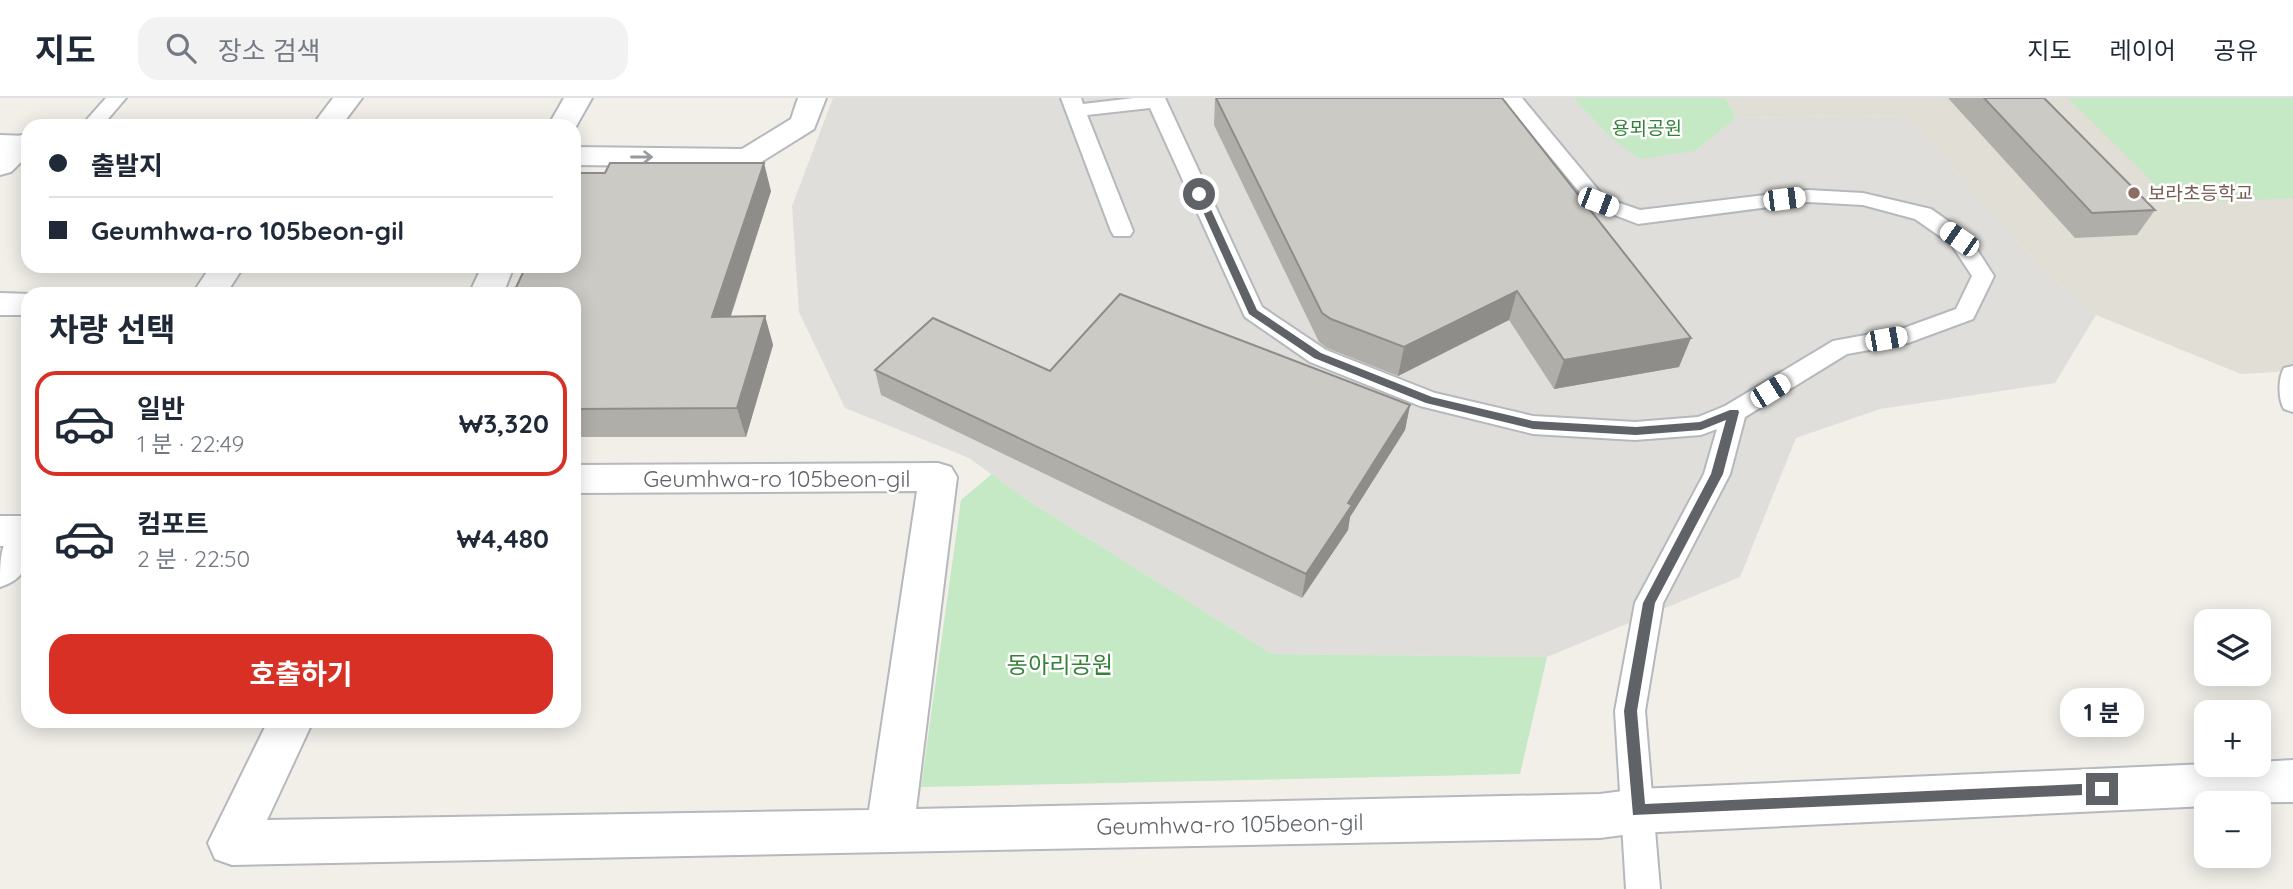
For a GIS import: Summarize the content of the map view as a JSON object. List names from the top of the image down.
{
  "streets": {
    "street": ["Geumhwa-ro 105beon-gil"]
  },
  "parks": ["용뫼공원", "동아리공원"],
  "places": ["보라초등학교"],
  "page": {
    "header": "지도",
    "search": "장소 검색",
    "nav": ["지도", "레이어", "공유"],
    "banner": ["출발지", "Geumhwa-ro 105beon-gil"],
    "heading": "차량 선택",
    "list": [
      {
        "name": "일반",
        "note": "1 분 · 22:49",
        "value": "₩3,320"
      },
      {
        "name": "컴포트",
        "note": "2 분 · 22:50",
        "value": "₩4,480"
      }
    ],
    "map_buttons": ["+", "−"],
    "buttons": "호출하기",
    "bubble": "1 분"
  }
}
